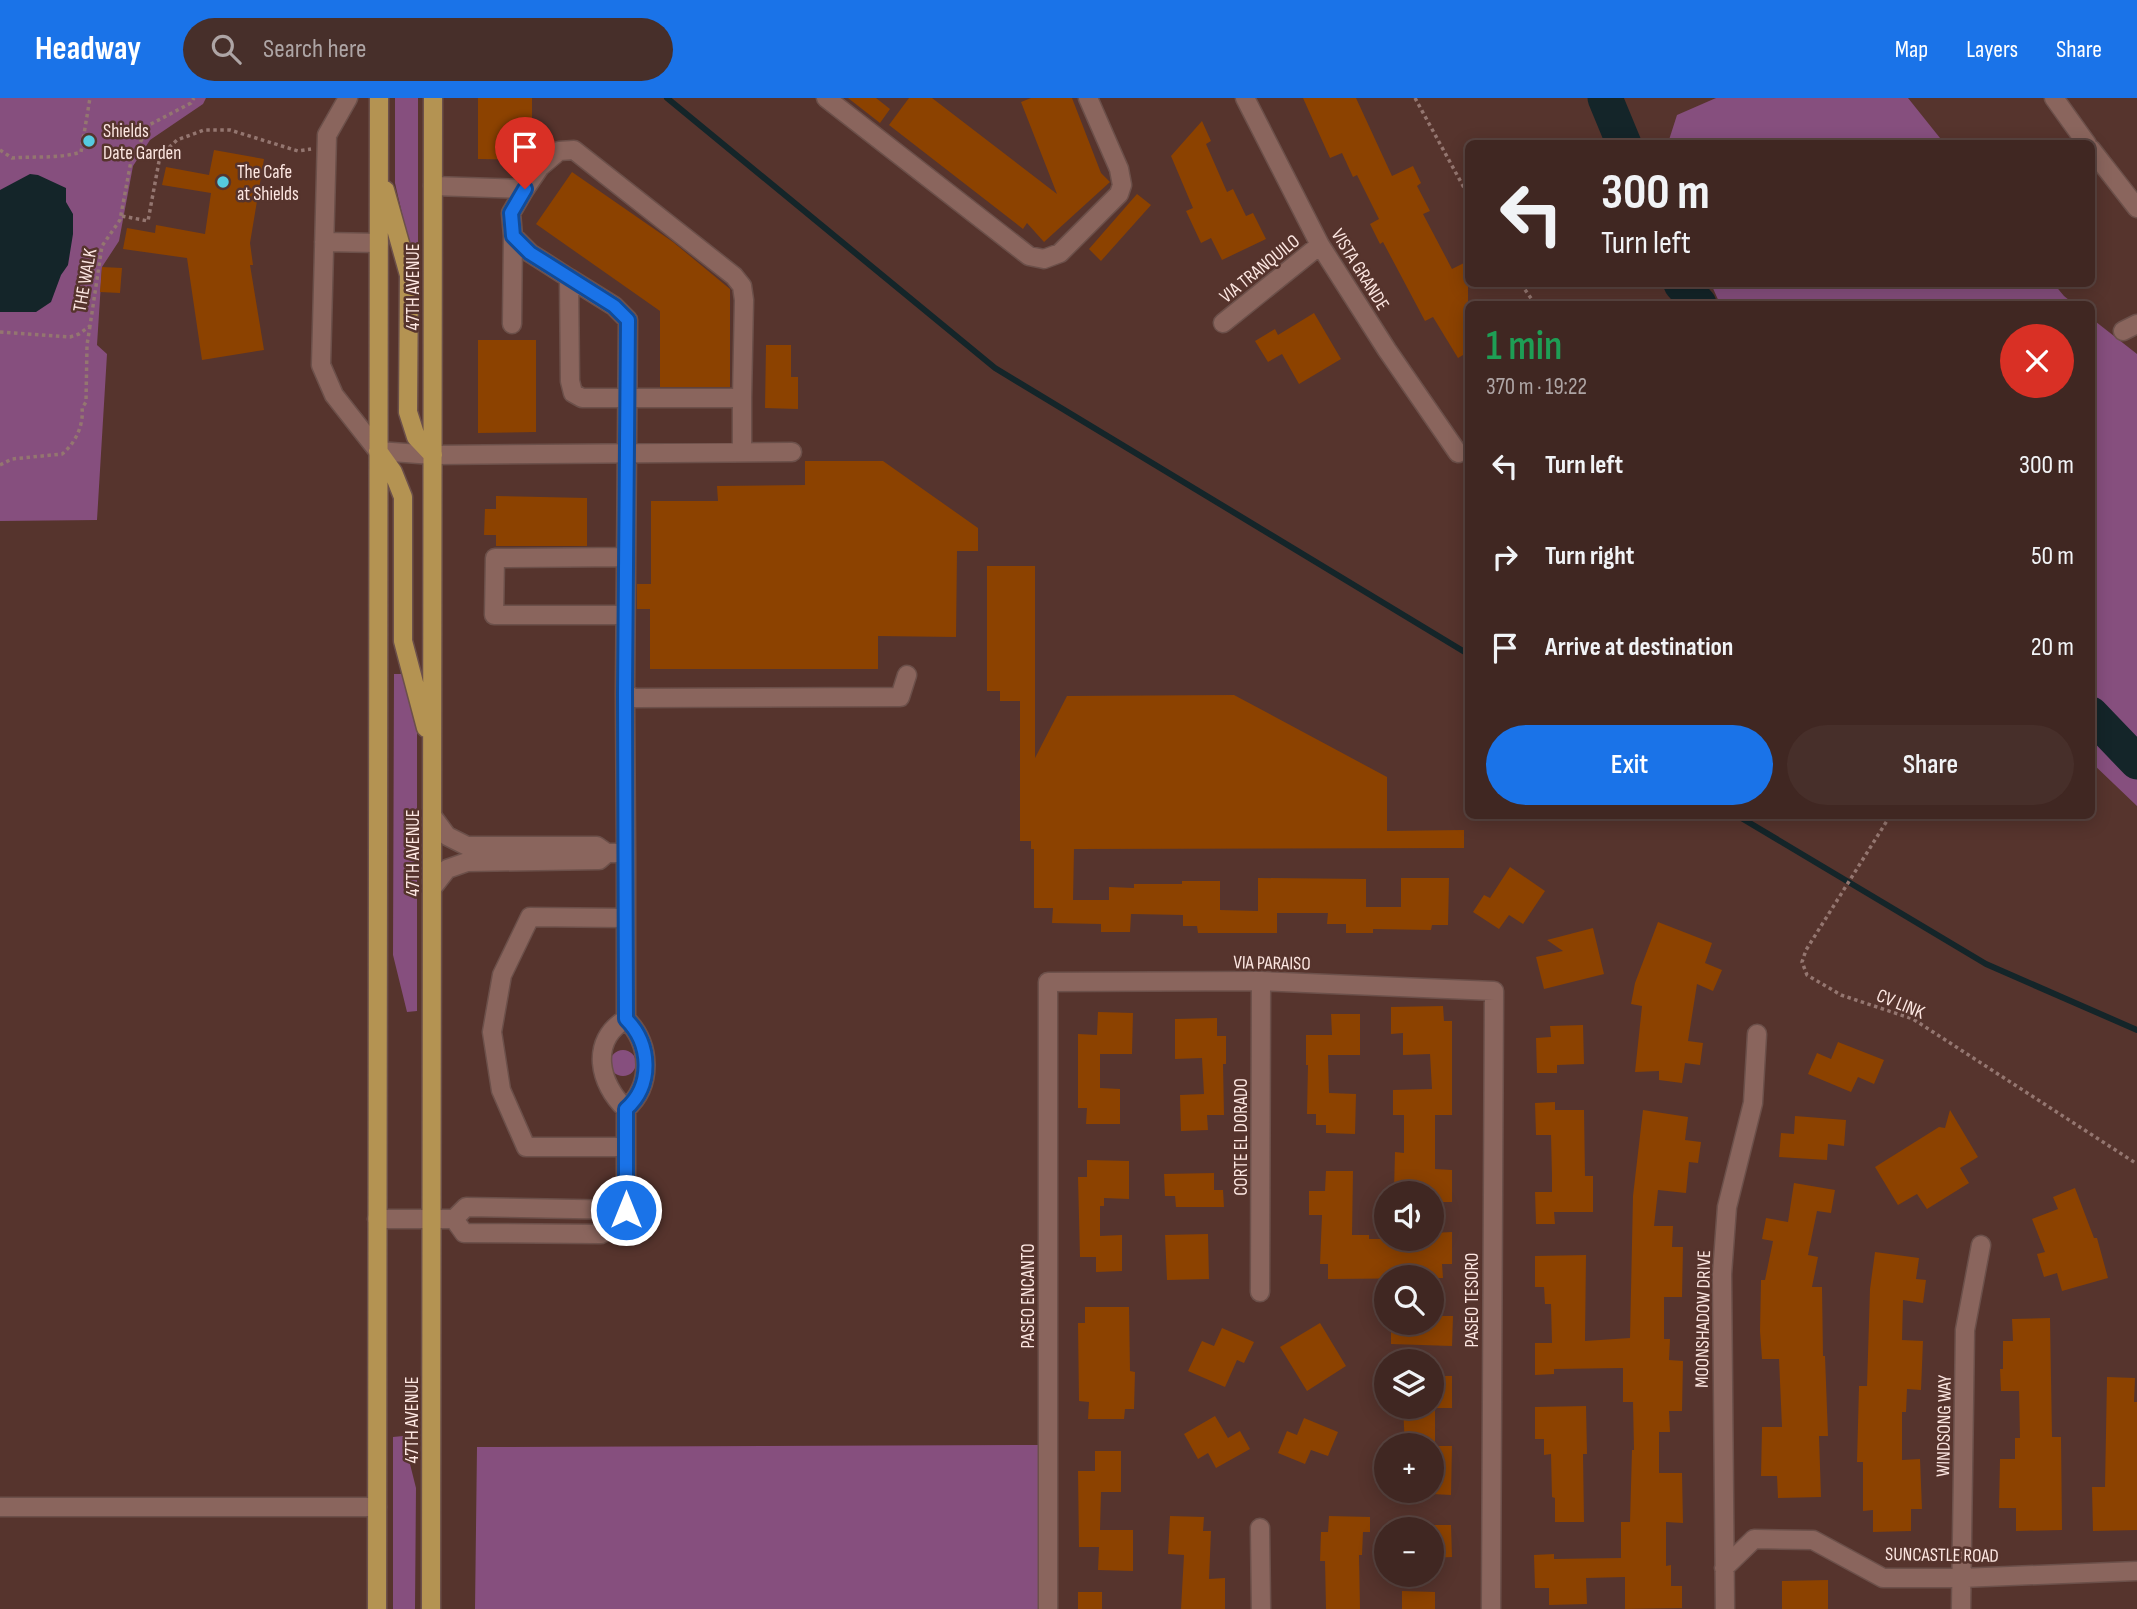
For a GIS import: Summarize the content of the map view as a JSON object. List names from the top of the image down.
{
  "streets": {
    "main road": ["47TH AVENUE"],
    "street": [
      "VIA TRANQUILO",
      "VISTA GRANDE",
      "VIA PARAISO",
      "CORTE EL DORADO",
      "PASEO ENCANTO",
      "PASEO TESORO",
      "MOONSHADOW DRIVE",
      "WINDSONG WAY",
      "SUNCASTLE ROAD"
    ],
    "path": ["THE WALK", "CV LINK"]
  },
  "crossings": [
    ["VIA TRANQUILO", "VISTA GRANDE"],
    ["VIA PARAISO", "CORTE EL DORADO"],
    ["VIA PARAISO", "PASEO ENCANTO"],
    ["VIA PARAISO", "PASEO TESORO"],
    ["MOONSHADOW DRIVE", "SUNCASTLE ROAD"],
    ["WINDSONG WAY", "SUNCASTLE ROAD"]
  ],
  "places": ["Shields Date Garden", "The Cafe at Shields"],
  "page": {
    "header": "Headway",
    "search": "Search here",
    "nav": ["Map", "Layers", "Share"],
    "turn": ["300 m", "Turn left"],
    "heading": ["1 min", "370 m · 19:22"],
    "list": [
      {
        "name": "Turn left",
        "value": "300 m"
      },
      {
        "name": "Turn right",
        "value": "50 m"
      },
      {
        "name": "Arrive at destination",
        "value": "20 m"
      }
    ],
    "buttons": ["Exit", "Share"],
    "map_buttons": ["+", "−"]
  }
}
